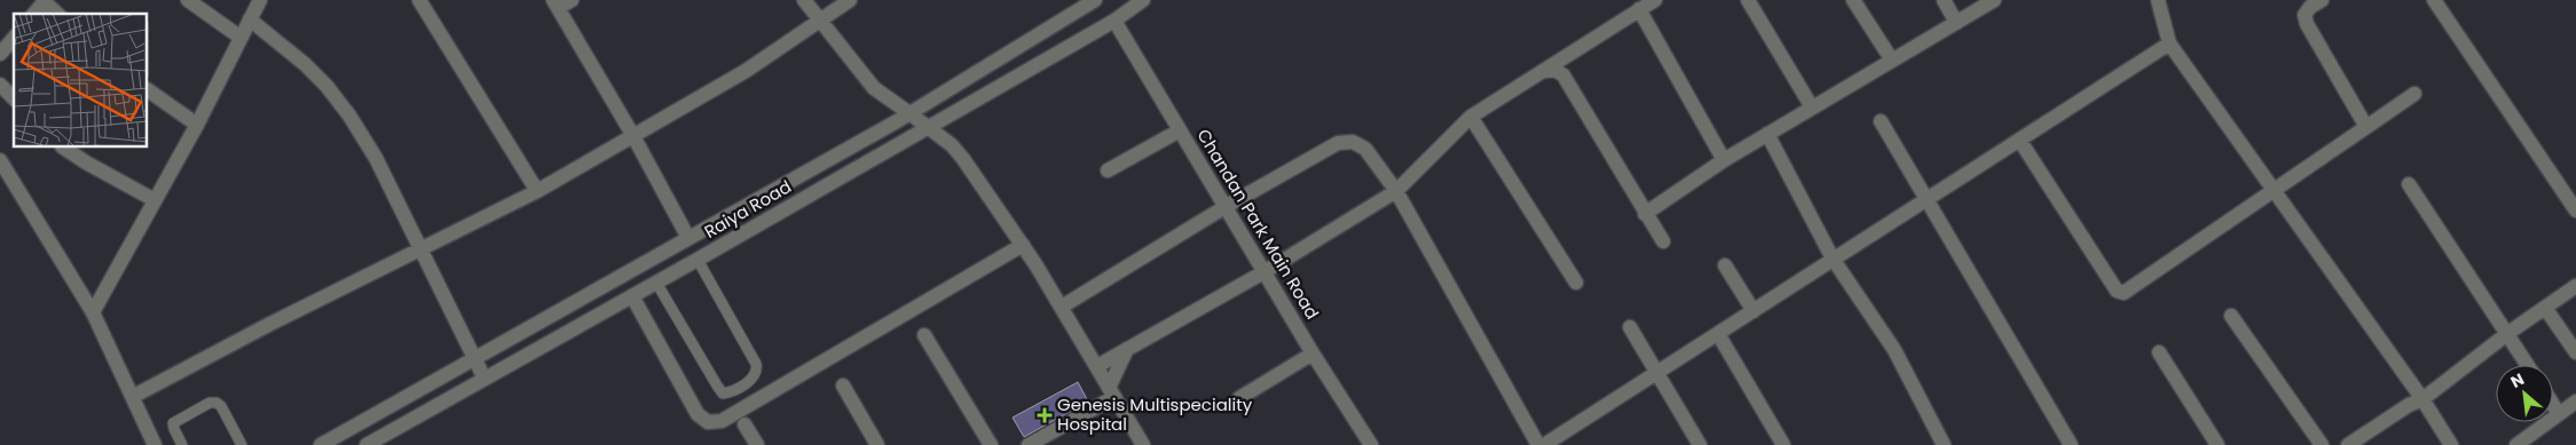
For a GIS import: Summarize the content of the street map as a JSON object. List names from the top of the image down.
{
  "streets": {
    "street": ["Raiya Road", "Chandan Park Main Road"]
  },
  "crossings": [
    ["Raiya Road", "Chandan Park Main Road"]
  ],
  "places": {
    "health": ["Genesis Multispeciality Hospital"]
  },
  "north": "top left"
}
